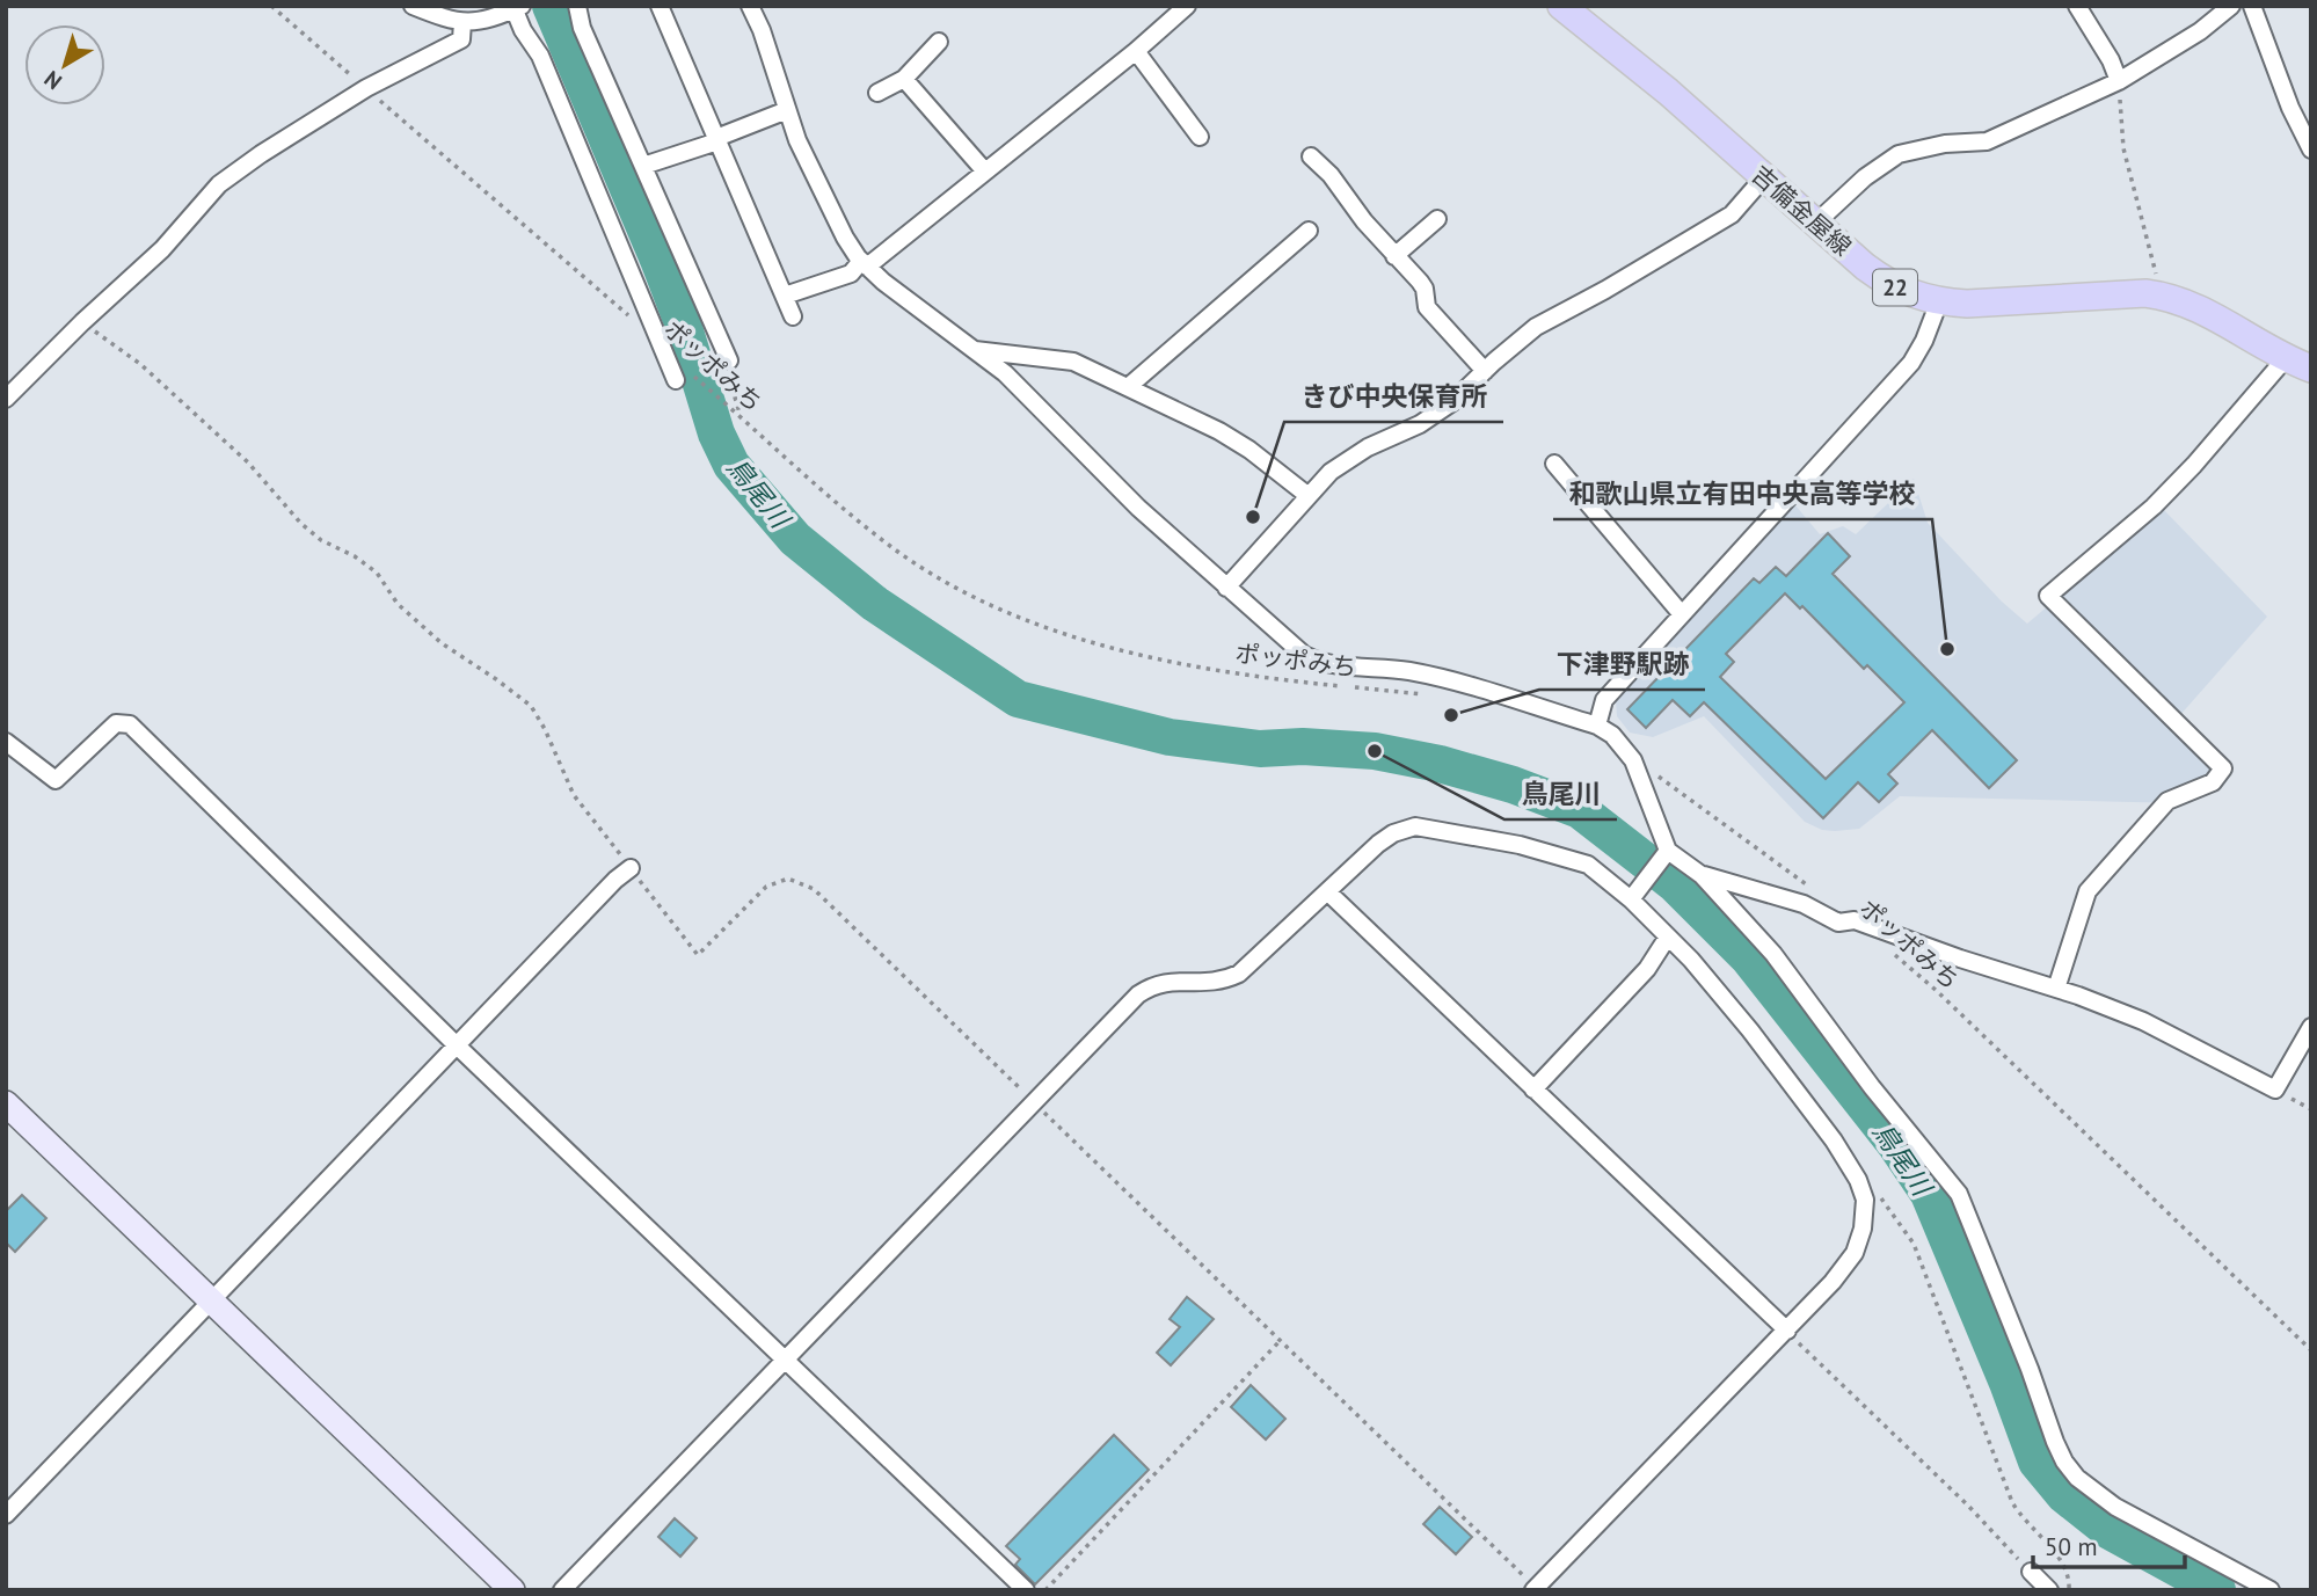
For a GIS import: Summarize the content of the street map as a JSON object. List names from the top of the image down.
{
  "streets": {
    "main road": ["吉備金屋線", "22"],
    "path": ["ポッポみち"]
  },
  "water": ["鳥尾川"],
  "places": [
    "きび中央保育所",
    "和歌山県立有田中央高等学校",
    "下津野駅跡",
    "鳥尾川"
  ],
  "scale_bar": "50 m",
  "north": "bottom left"
}
